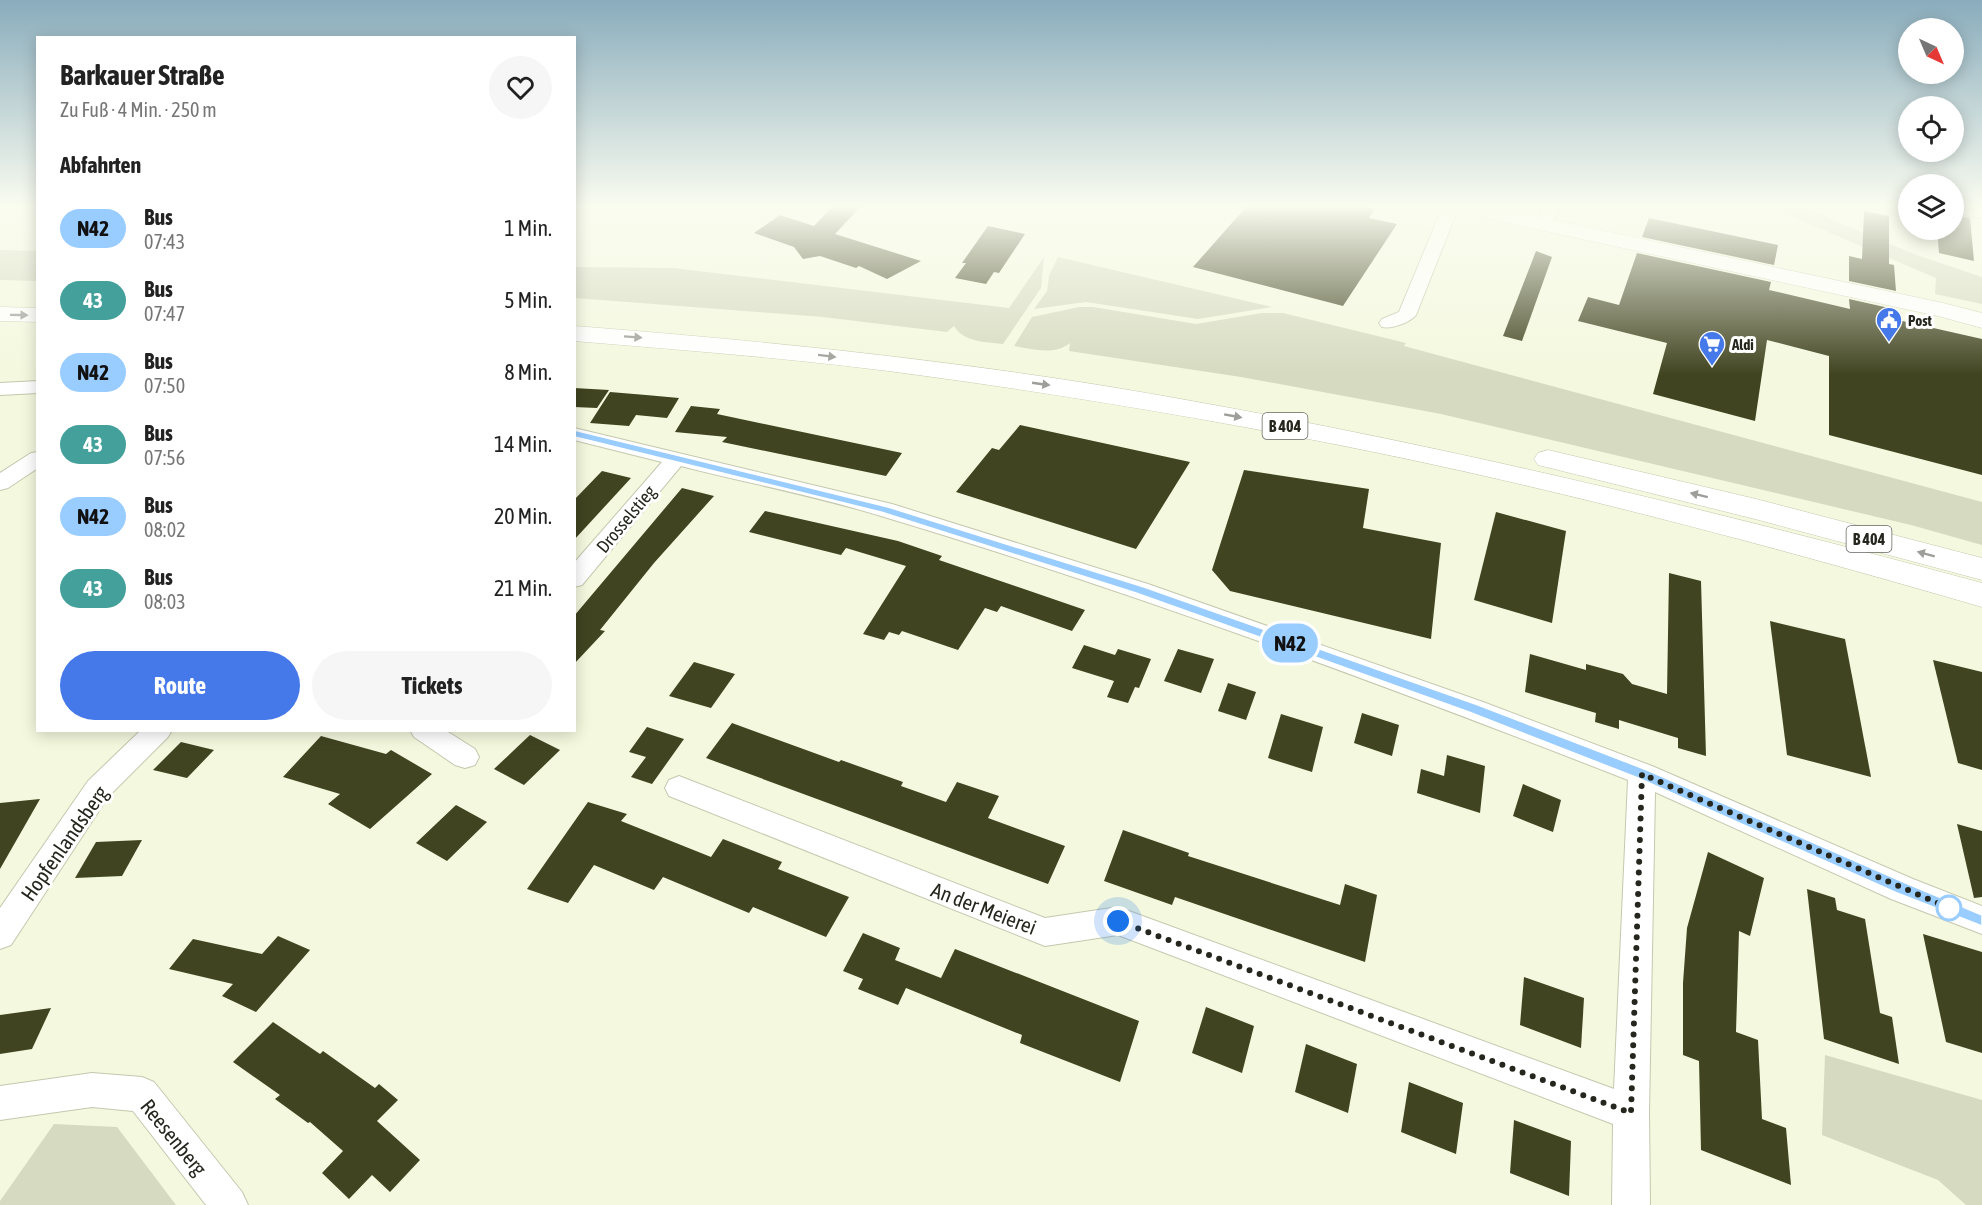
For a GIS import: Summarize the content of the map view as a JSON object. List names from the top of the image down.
{
  "streets": {
    "main road": ["B 404"],
    "street": [
      "Drosselstieg",
      "Hopfenlandsberg",
      "An der Meierei",
      "Reesenberg"
    ]
  },
  "places": {
    "public building": ["Post"],
    "supermarket": ["Aldi"]
  },
  "lines": ["bus line N42"],
  "north": "bottom right",
  "page": {
    "on_map": "N42",
    "heading": [
      ["Barkauer Straße", "Zu Fuß · 4 Min. · 250 m"],
      "Abfahrten"
    ],
    "list": [
      {
        "mark": "N42",
        "name": "Bus",
        "note": "07:43",
        "value": "1 Min."
      },
      {
        "mark": "43",
        "name": "Bus",
        "note": "07:47",
        "value": "5 Min."
      },
      {
        "mark": "N42",
        "name": "Bus",
        "note": "07:50",
        "value": "8 Min."
      },
      {
        "mark": "43",
        "name": "Bus",
        "note": "07:56",
        "value": "14 Min."
      },
      {
        "mark": "N42",
        "name": "Bus",
        "note": "08:02",
        "value": "20 Min."
      },
      {
        "mark": "43",
        "name": "Bus",
        "note": "08:03",
        "value": "21 Min."
      }
    ],
    "buttons": ["Route", "Tickets"]
  }
}
